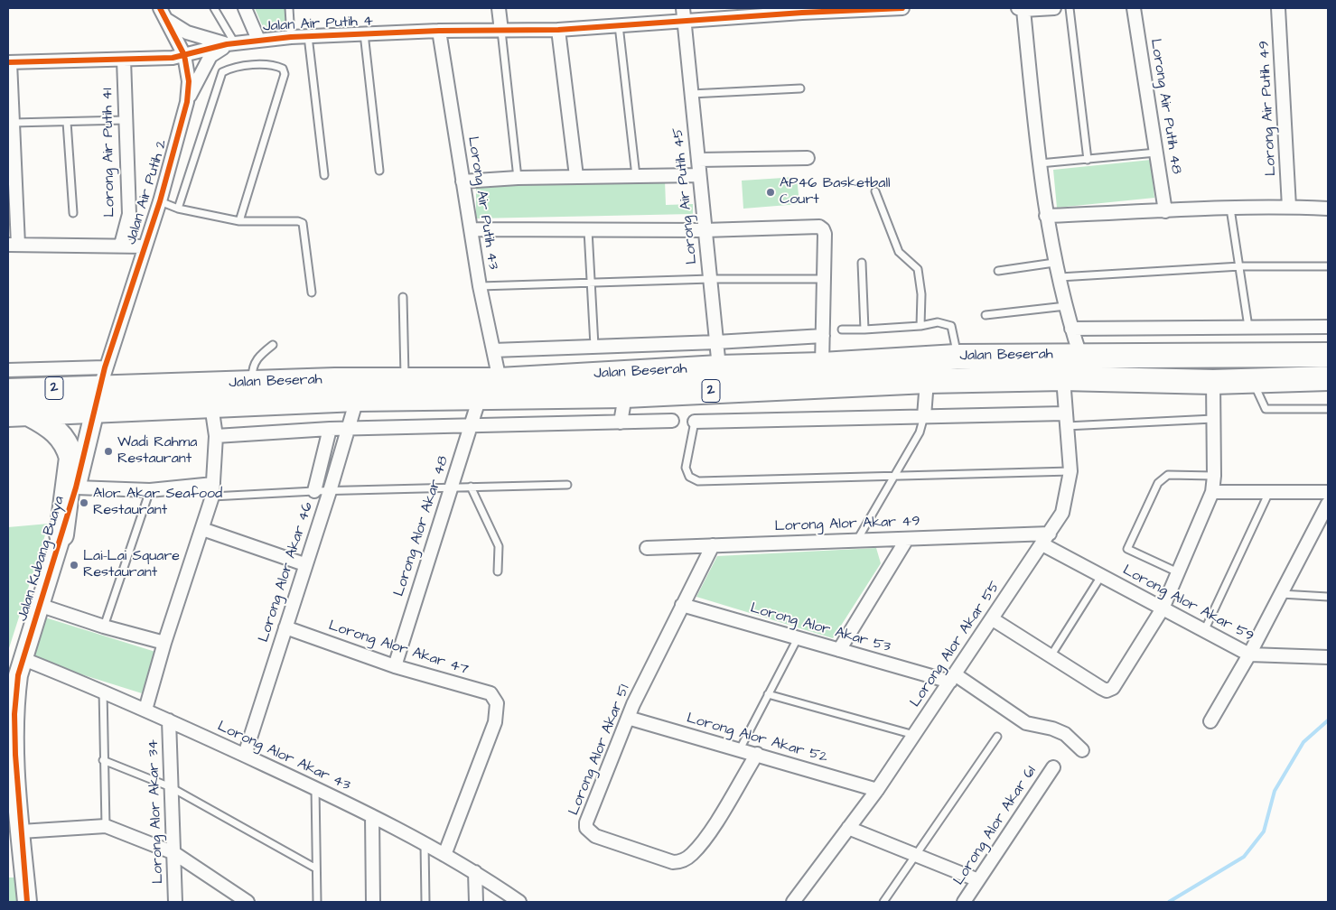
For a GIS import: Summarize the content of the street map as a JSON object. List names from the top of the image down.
{
  "streets": {
    "highway": ["Jalan Beserah", "2"],
    "street": [
      "Jalan Air Putih 4",
      "Lorong Air Putih 48",
      "Lorong Air Putih 49",
      "Lorong Air Putih 41",
      "Jalan Air Putih 2",
      "Lorong Air Putih 45",
      "Lorong Air Putih 43",
      "Lorong Alor Akar 49",
      "Lorong Alor Akar 48",
      "Jalan Kubang Buaya",
      "Lorong Alor Akar 46",
      "Lorong Alor Akar 59",
      "Lorong Alor Akar 53",
      "Lorong Alor Akar 55",
      "Lorong Alor Akar 47",
      "Lorong Alor Akar 52",
      "Lorong Alor Akar 51",
      "Lorong Alor Akar 43",
      "Lorong Alor Akar 34",
      "Lorong Alor Akar 61"
    ]
  },
  "crossings": [
    ["Jalan Air Putih 4", "Lorong Air Putih 41"],
    ["Jalan Air Putih 4", "Jalan Air Putih 2"],
    ["Jalan Air Putih 4", "Lorong Air Putih 45"],
    ["Jalan Air Putih 4", "Lorong Air Putih 43"],
    ["Jalan Air Putih 2", "Jalan Beserah"],
    ["Jalan Air Putih 2", "Jalan Kubang Buaya"],
    ["Lorong Air Putih 45", "Jalan Beserah"],
    ["Lorong Air Putih 43", "Jalan Beserah"],
    ["Jalan Beserah", "Lorong Alor Akar 48"],
    ["Jalan Beserah", "Jalan Kubang Buaya"],
    ["Jalan Beserah", "Lorong Alor Akar 46"],
    ["Jalan Beserah", "Lorong Alor Akar 55"],
    ["Lorong Alor Akar 49", "Lorong Alor Akar 59"],
    ["Lorong Alor Akar 49", "Lorong Alor Akar 55"],
    ["Lorong Alor Akar 49", "Lorong Alor Akar 51"],
    ["Lorong Alor Akar 48", "Lorong Alor Akar 47"],
    ["Jalan Kubang Buaya", "Lorong Alor Akar 43"],
    ["Lorong Alor Akar 46", "Lorong Alor Akar 47"],
    ["Lorong Alor Akar 46", "Lorong Alor Akar 43"],
    ["Lorong Alor Akar 59", "Lorong Alor Akar 55"],
    ["Lorong Alor Akar 53", "Lorong Alor Akar 55"],
    ["Lorong Alor Akar 53", "Lorong Alor Akar 51"],
    ["Lorong Alor Akar 55", "Lorong Alor Akar 52"],
    ["Lorong Alor Akar 47", "Lorong Alor Akar 43"],
    ["Lorong Alor Akar 52", "Lorong Alor Akar 51"],
    ["Lorong Alor Akar 43", "Lorong Alor Akar 34"]
  ],
  "places": [
    "AP46 Basketball Court",
    "Wadi Rahma Restaurant",
    "Alor Akar Seafood Restaurant",
    "Lai-Lai Square Restaurant"
  ]
}
